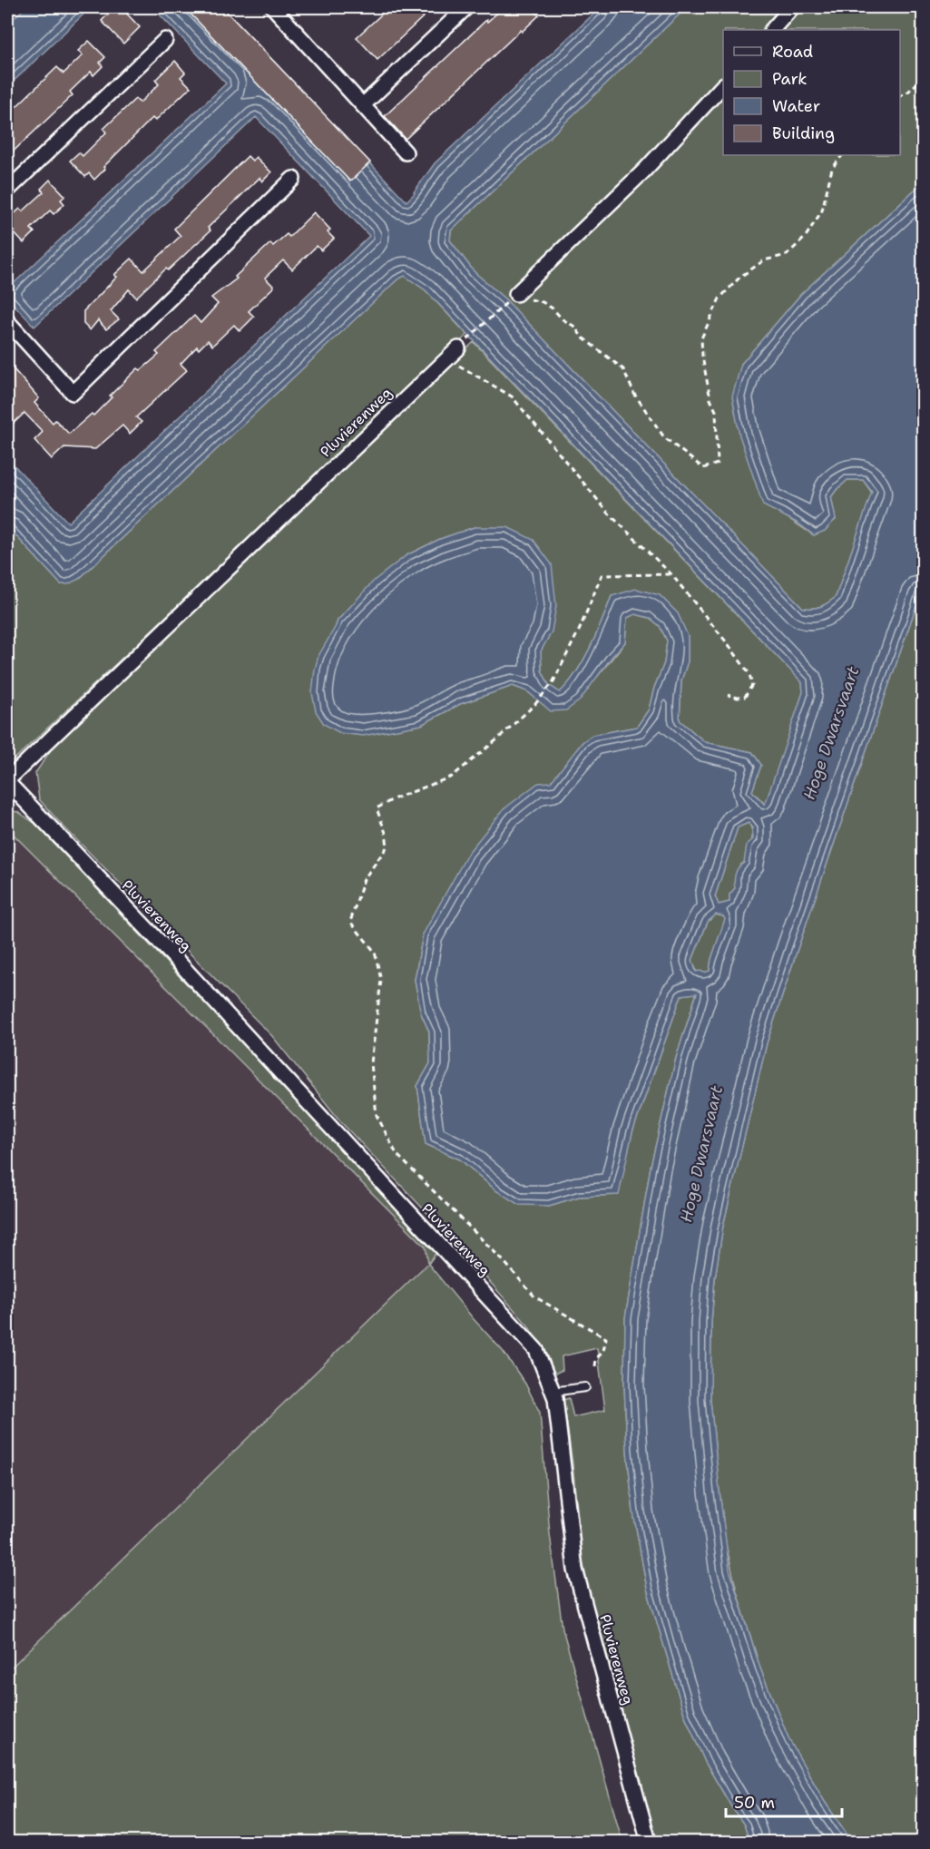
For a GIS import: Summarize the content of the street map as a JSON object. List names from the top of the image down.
{
  "streets": {
    "street": ["Pluvierenweg"]
  },
  "water": ["Hoge Dwarsvaart"],
  "legend": [
    "Road",
    "Park",
    "Water",
    "Building"
  ],
  "scale_bar": "50 m"
}
